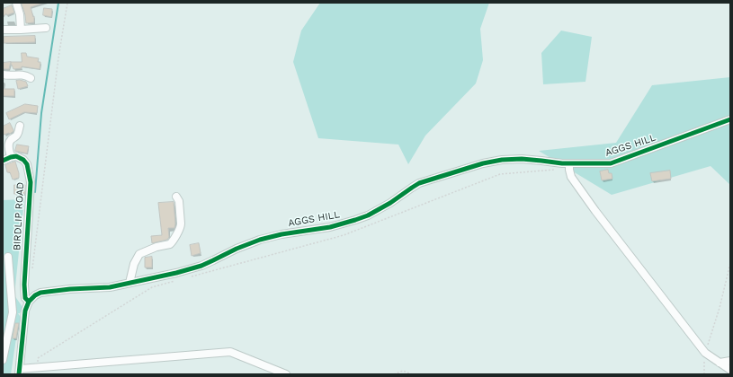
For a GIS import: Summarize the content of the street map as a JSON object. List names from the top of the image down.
{
  "streets": {
    "street": ["AGGS HILL", "BIRDLIP ROAD"]
  },
  "crossings": [
    ["AGGS HILL", "BIRDLIP ROAD"]
  ]
}
